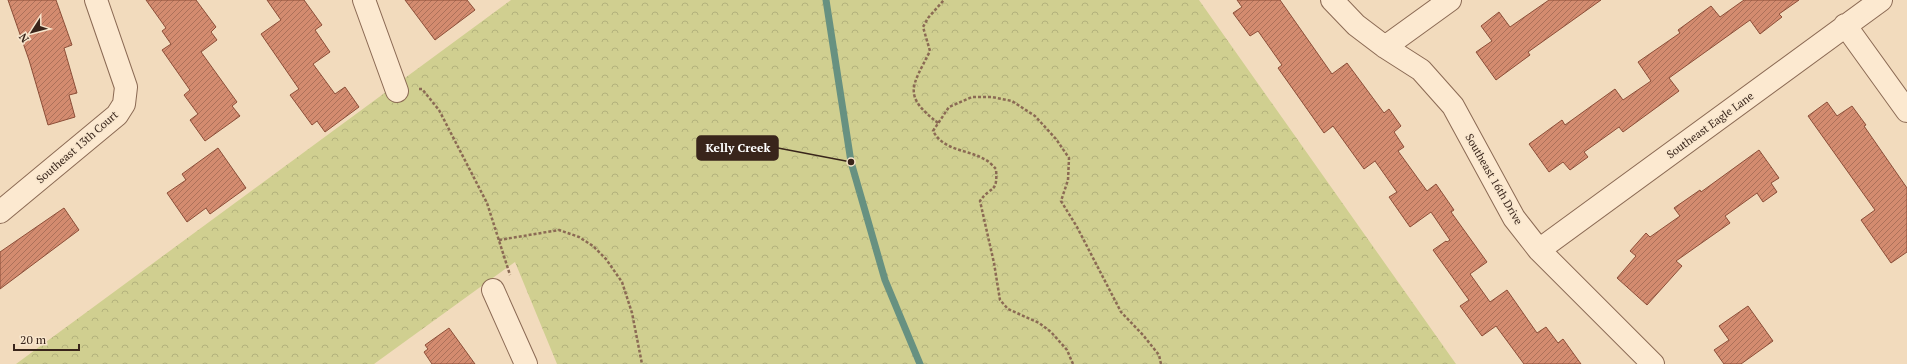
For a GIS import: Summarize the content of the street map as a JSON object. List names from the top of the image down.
{
  "streets": {
    "street": ["Southeast Eagle Lane", "Southeast 13th Court", "Southeast 16th Drive"]
  },
  "crossings": [
    ["Southeast Eagle Lane", "Southeast 16th Drive"]
  ],
  "places": ["Kelly Creek"],
  "scale_bar": "20 m",
  "north": "bottom left"
}
